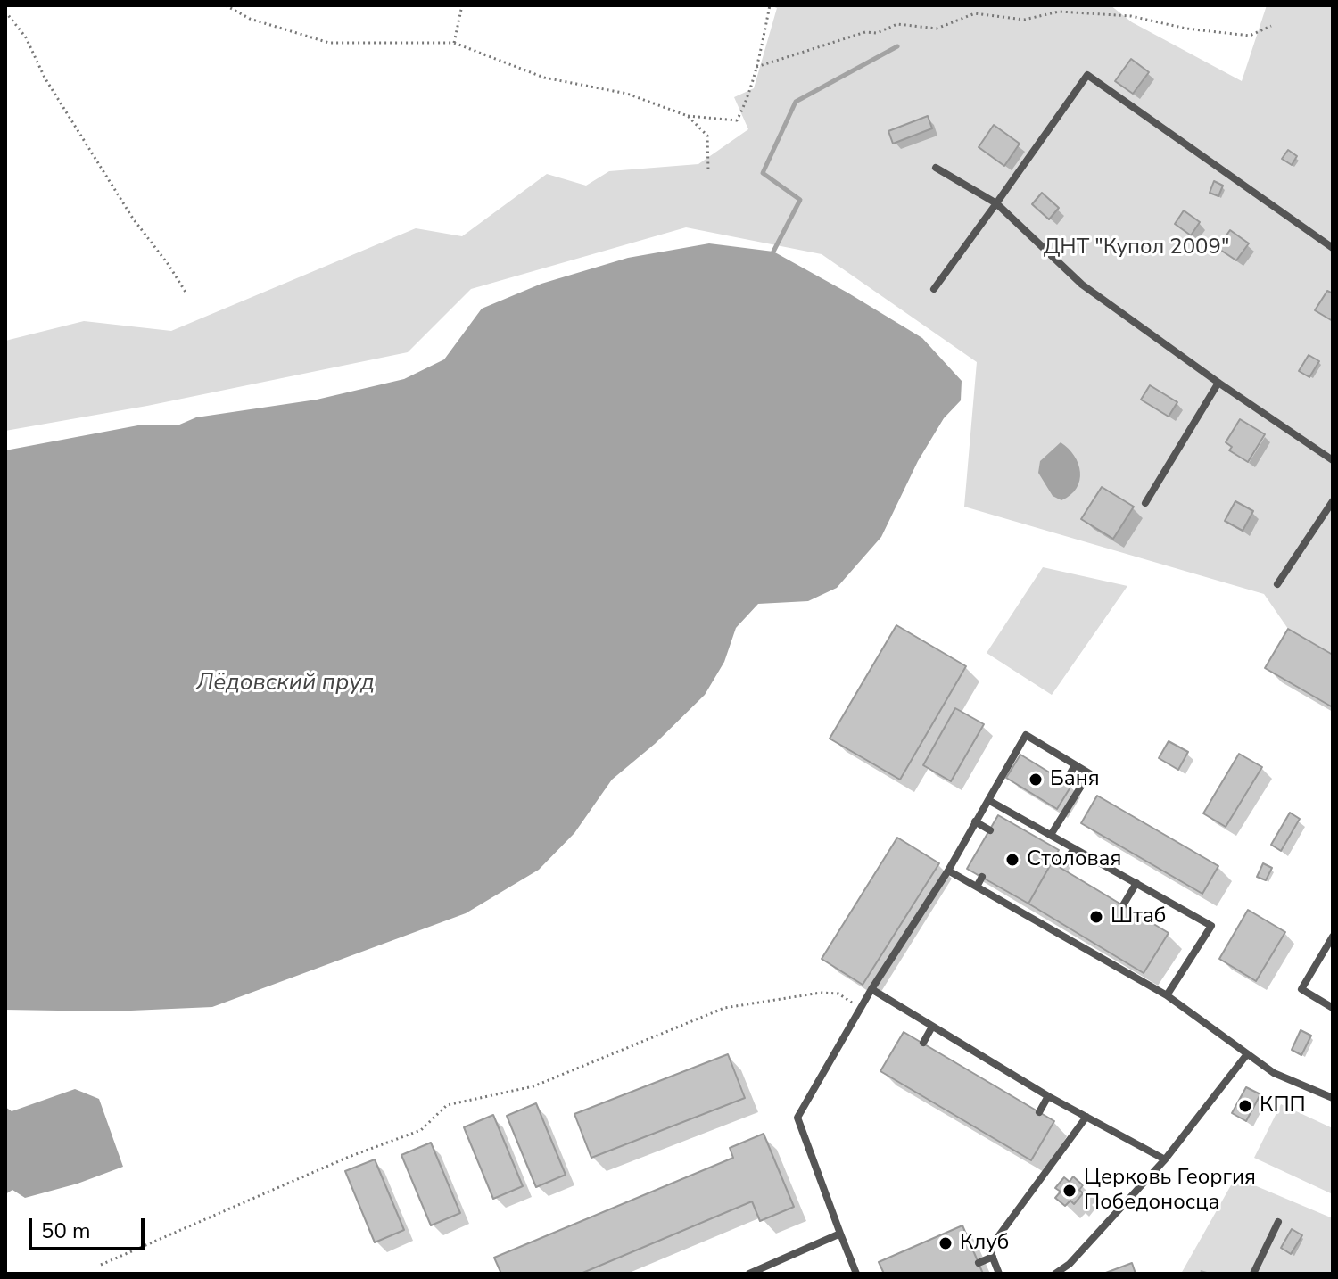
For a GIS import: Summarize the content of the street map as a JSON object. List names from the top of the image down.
{
  "water": ["Лёдовский пруд"],
  "parks": ["ДНТ \"Купол 2009\""],
  "places": [
    "Баня",
    "Столовая",
    "Штаб",
    "КПП",
    "Церковь Георгия Победоносца",
    "Клуб"
  ],
  "scale_bar": "50 m"
}
